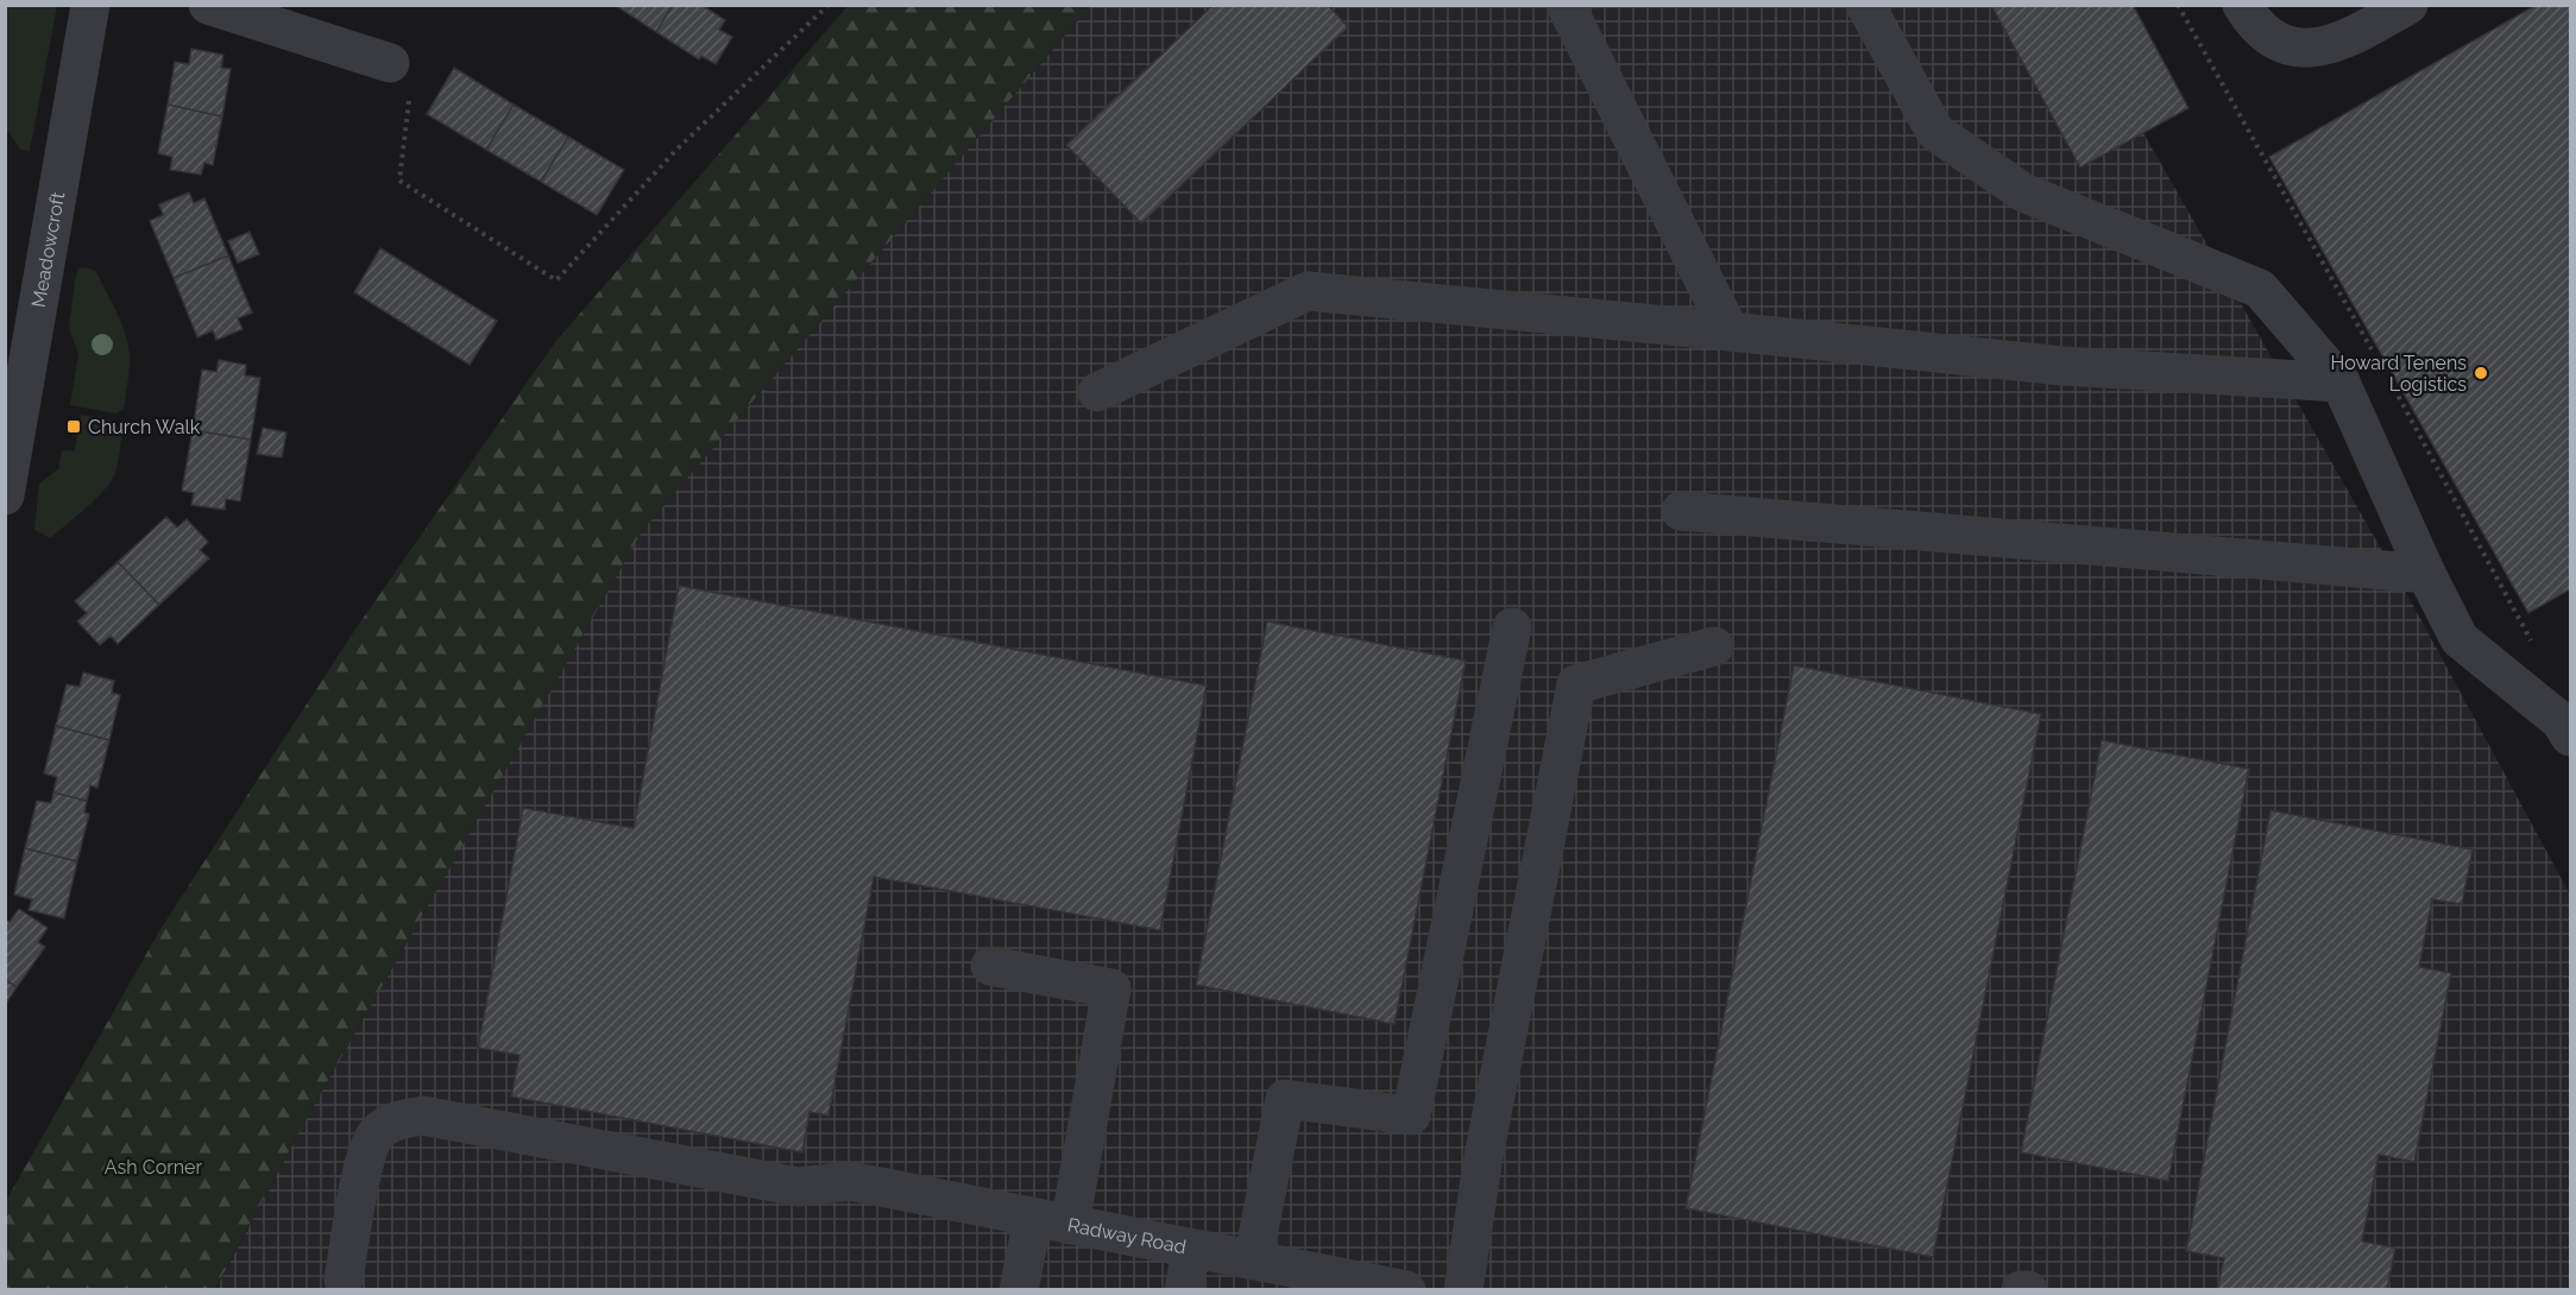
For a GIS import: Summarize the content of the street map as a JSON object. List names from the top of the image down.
{
  "streets": {
    "street": ["Meadowcroft", "Radway Road"]
  },
  "parks": ["Ash Corner"],
  "places": {
    "other": ["Howard Tenens Logistics"],
    "transit": ["Church Walk"]
  }
}
